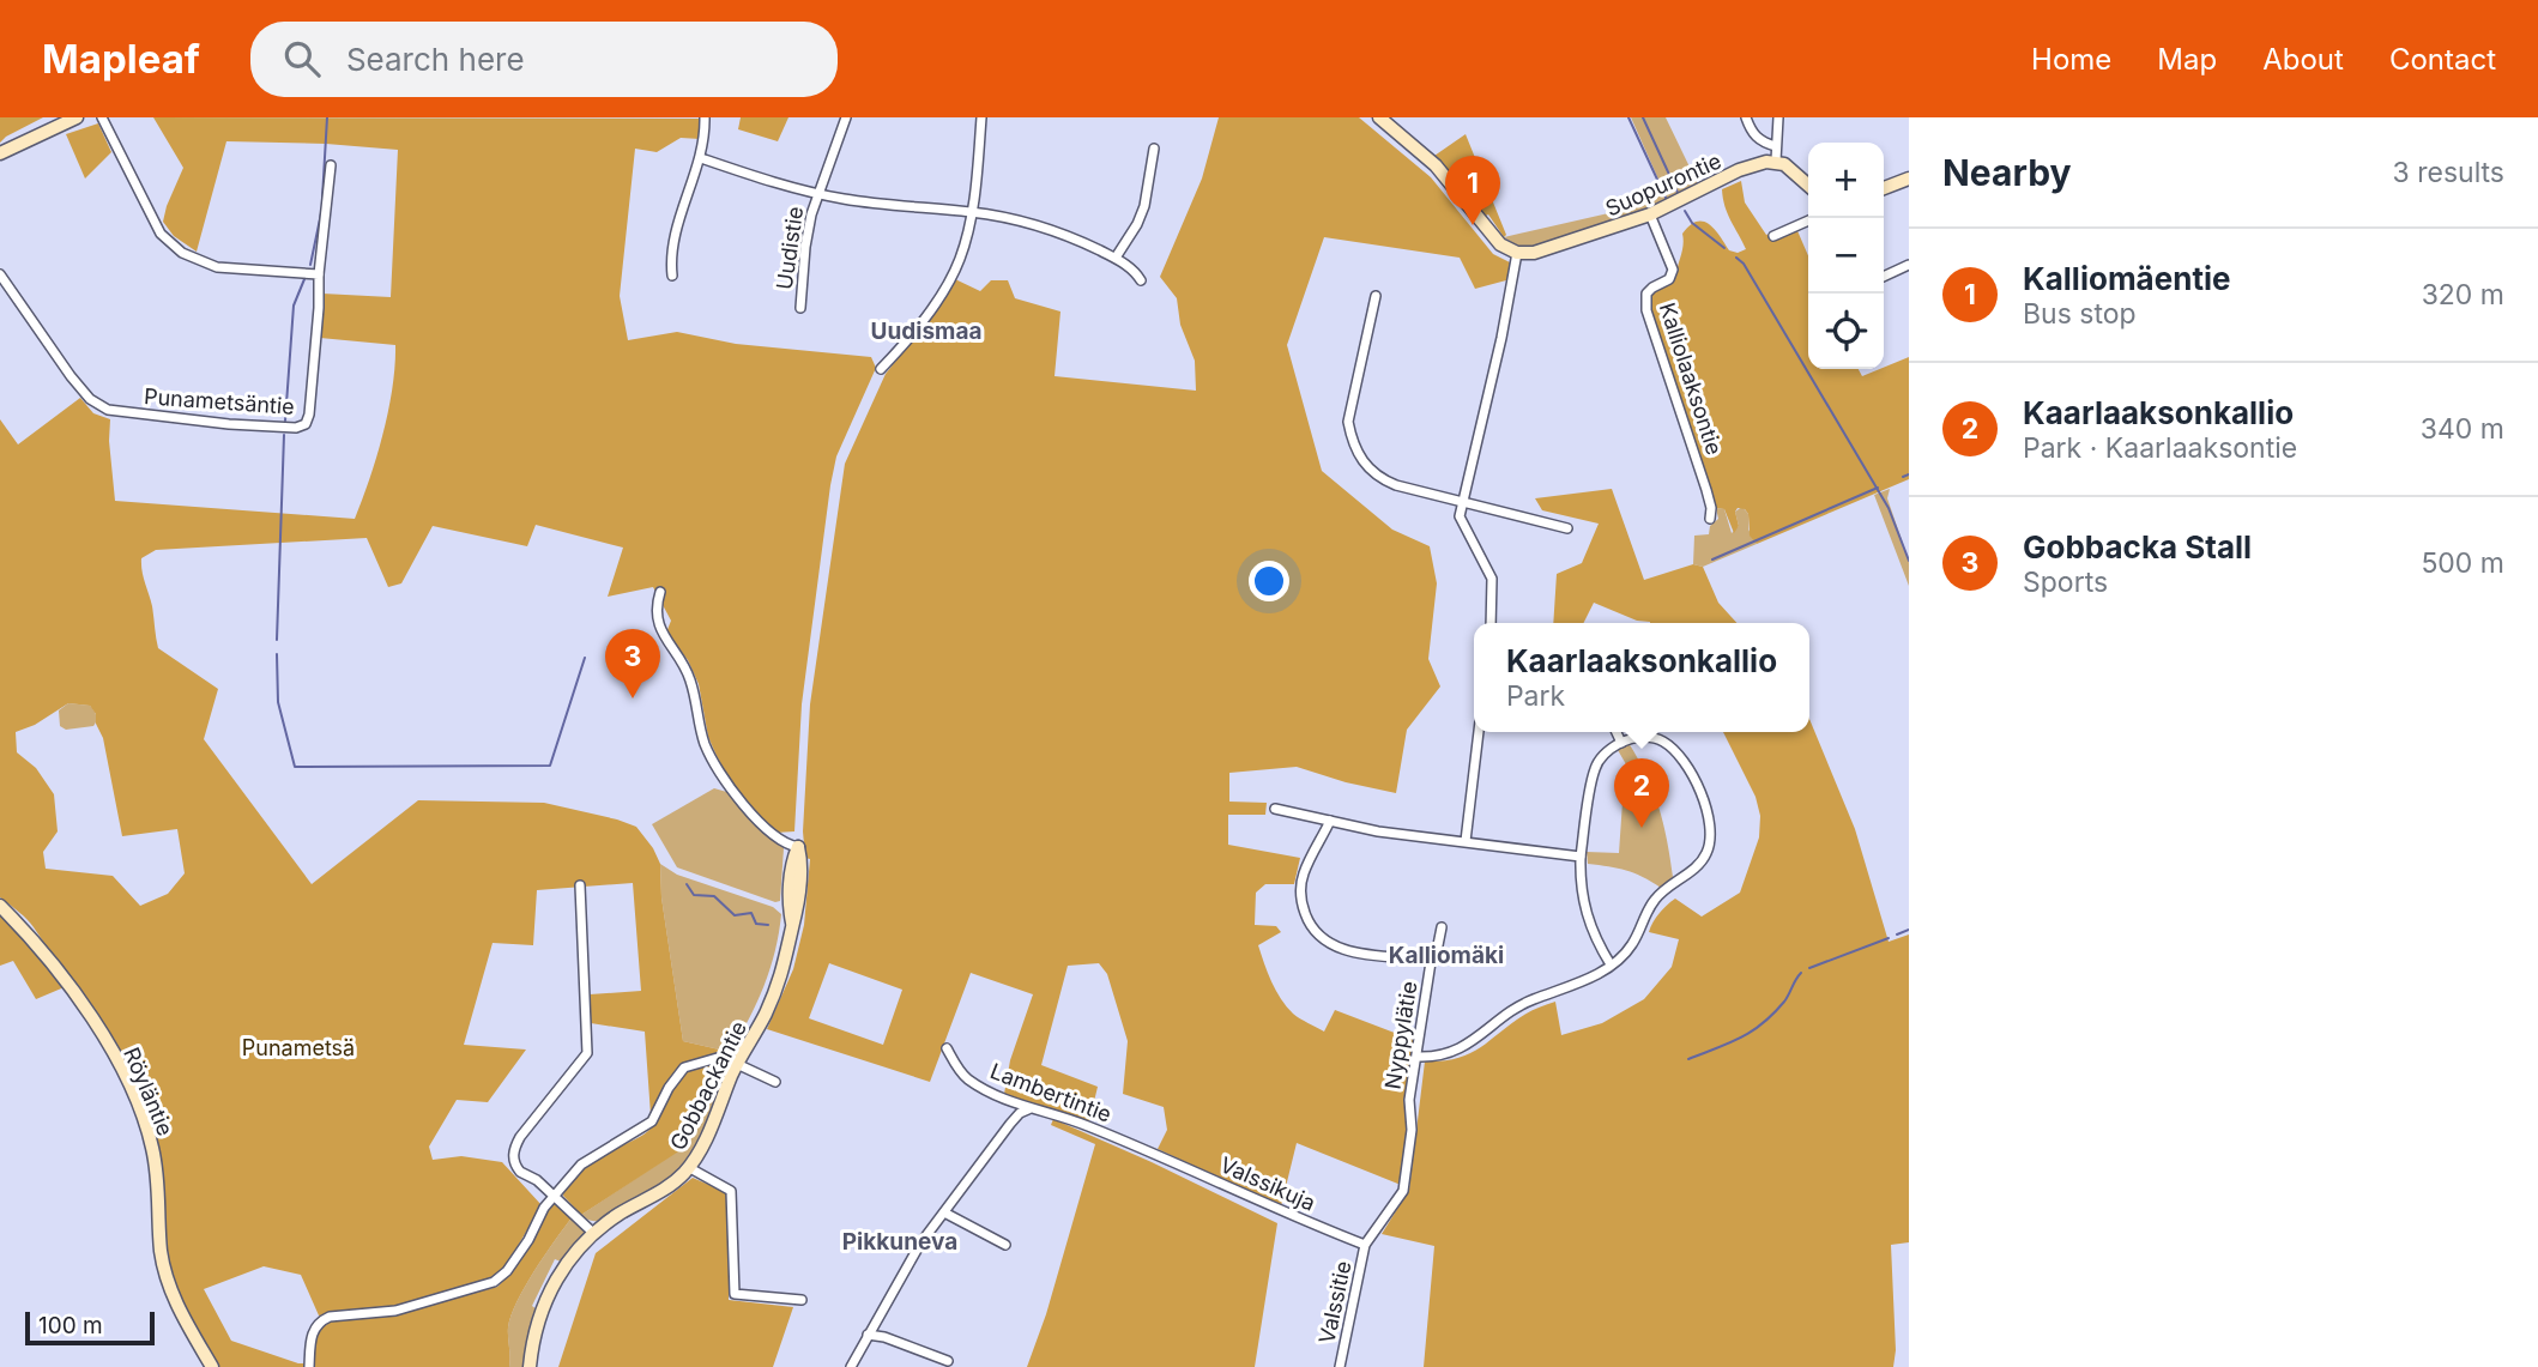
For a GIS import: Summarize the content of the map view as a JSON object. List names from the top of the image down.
{
  "streets": {
    "street": [
      "Suopurontie",
      "Uudistie",
      "Kalliolaaksontie",
      "Punametsäntie",
      "Nyppylätie",
      "Gobbackantie",
      "Röyläntie",
      "Lambertintie",
      "Valssikuja",
      "Valssitie"
    ]
  },
  "crossings": [
    ["Suopurontie", "Kalliolaaksontie"],
    ["Nyppylätie", "Valssikuja"],
    ["Nyppylätie", "Valssitie"],
    ["Lambertintie", "Valssikuja"],
    ["Valssikuja", "Valssitie"]
  ],
  "districts": ["Uudismaa", "Kalliomäki", "Pikkuneva"],
  "parks": ["Punametsä"],
  "scale_bar": "100 m",
  "page": {
    "header": "Mapleaf",
    "search": "Search here",
    "nav": [
      "Home",
      "Map",
      "About",
      "Contact"
    ],
    "heading": ["Nearby", "3 results"],
    "map_buttons": ["+", "−"],
    "pins": ["1", "3", "2"],
    "list": [
      {
        "mark": "1",
        "name": "Kalliomäentie",
        "note": "Bus stop",
        "value": "320 m"
      },
      {
        "mark": "2",
        "name": "Kaarlaaksonkallio",
        "note": "Park · Kaarlaaksontie",
        "value": "340 m"
      },
      {
        "mark": "3",
        "name": "Gobbacka Stall",
        "note": "Sports",
        "value": "500 m"
      }
    ],
    "popup": ["Kaarlaaksonkallio", "Park"],
    "scale": "100 m"
  }
}
